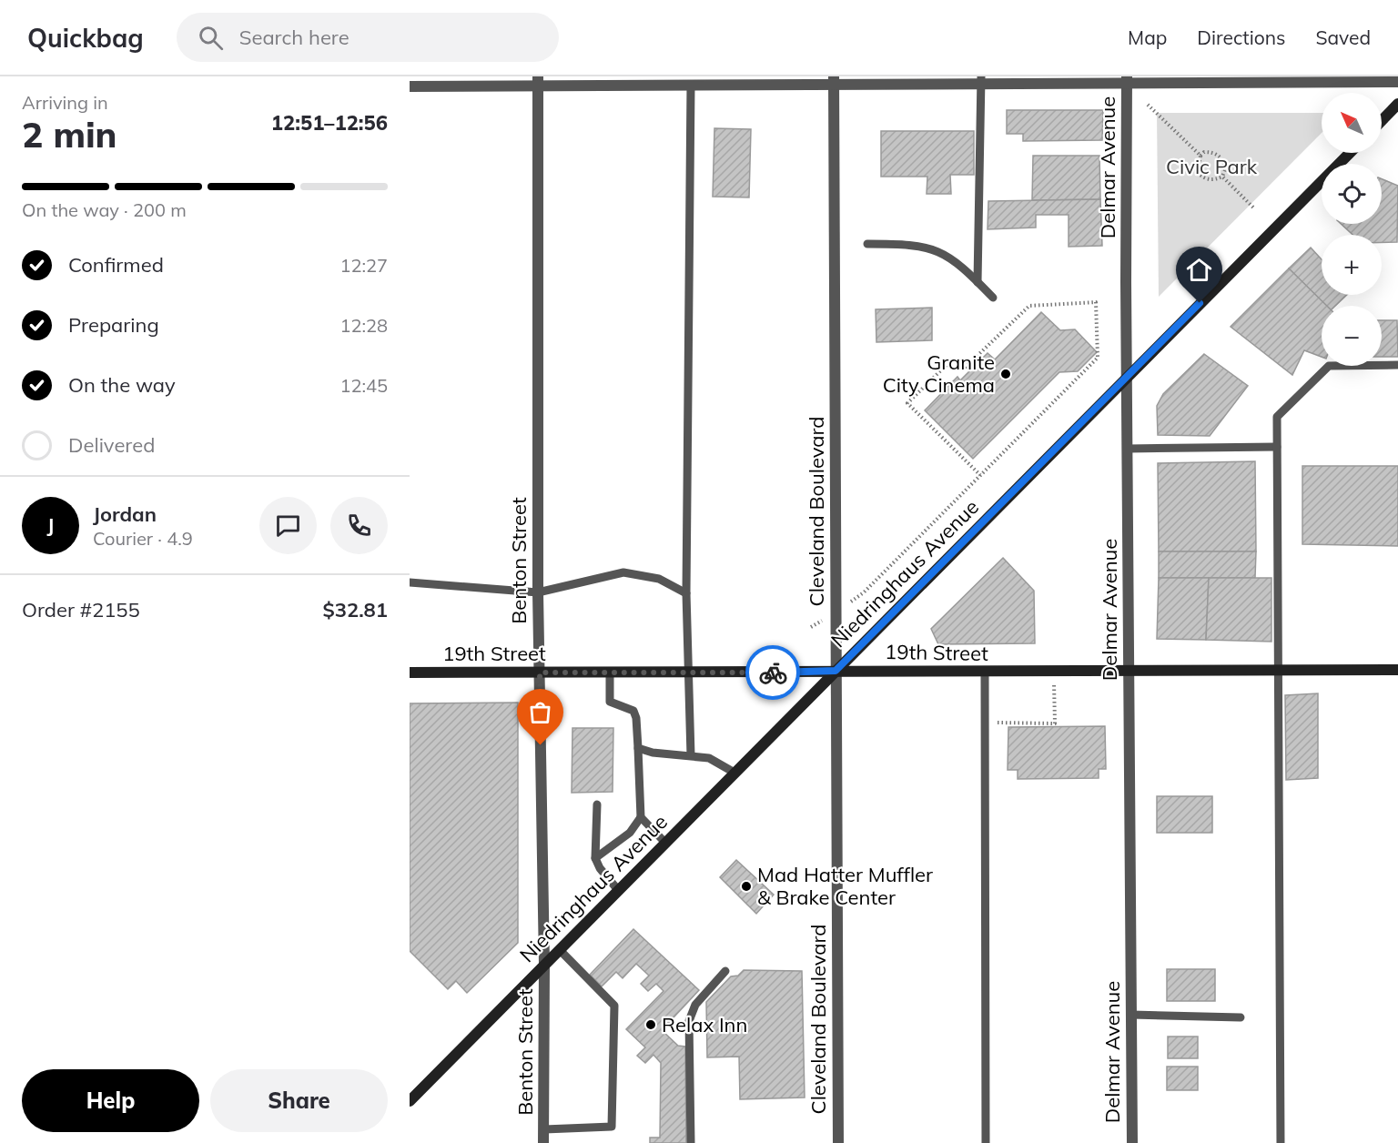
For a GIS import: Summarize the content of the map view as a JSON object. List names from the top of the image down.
{
  "streets": {
    "street": [
      "Delmar Avenue",
      "Cleveland Boulevard",
      "Benton Street",
      "Niedringhaus Avenue",
      "19th Street"
    ]
  },
  "crossings": [
    ["Delmar Avenue", "Niedringhaus Avenue"],
    ["Delmar Avenue", "19th Street"],
    ["Cleveland Boulevard", "Niedringhaus Avenue"],
    ["Cleveland Boulevard", "19th Street"],
    ["Benton Street", "Niedringhaus Avenue"],
    ["Benton Street", "19th Street"],
    ["Niedringhaus Avenue", "19th Street"]
  ],
  "parks": ["Civic Park"],
  "places": ["Granite City Cinema", "Mad Hatter Muffler & Brake Center", "Relax Inn"],
  "north": "top left",
  "page": {
    "header": "Quickbag",
    "search": "Search here",
    "nav": ["Map", "Directions", "Saved"],
    "heading": ["2 min", "Arriving in", "12:51–12:56"],
    "panel": [
      "Jordan",
      "Courier · 4.9",
      "Order #2155",
      "$32.81"
    ],
    "map_buttons": ["+", "−"],
    "bar": "On the way · 200 m",
    "list": [
      ["Confirmed", "12:27"],
      ["Preparing", "12:28"],
      ["On the way", "12:45"],
      "Delivered"
    ],
    "round": "J",
    "buttons": ["Help", "Share"]
  }
}
